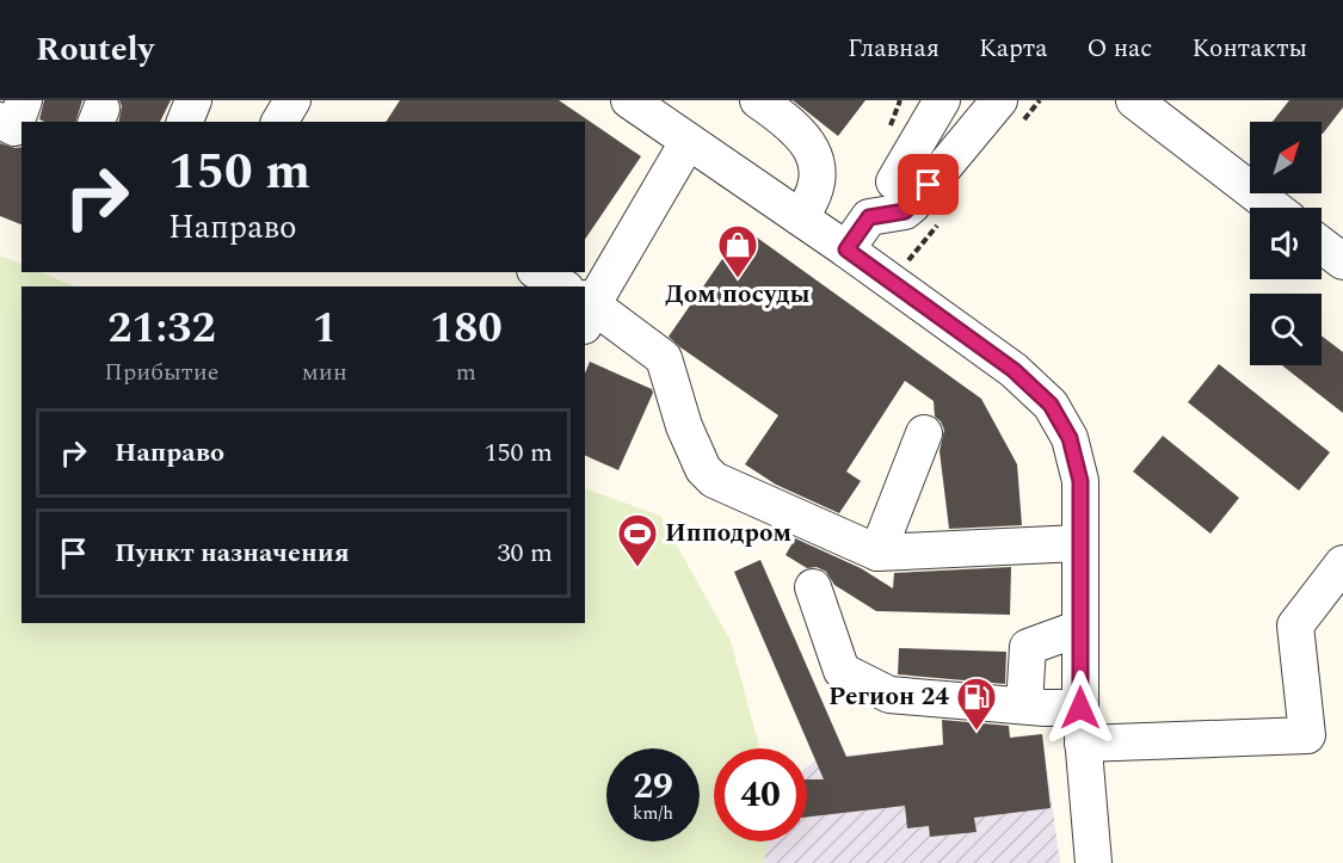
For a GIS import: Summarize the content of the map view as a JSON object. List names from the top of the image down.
{
  "places": {
    "shop": ["Дом посуды"],
    "sports": ["Ипподром"],
    "fuel station": ["Регион 24"]
  },
  "north": "top right",
  "page": {
    "header": "Routely",
    "nav": [
      "Главная",
      "Карта",
      "О нас",
      "Контакты"
    ],
    "turn": ["150 m", "Направо"],
    "eta": [
      "21:32",
      "Прибытие",
      "1",
      "мин",
      "180",
      "m"
    ],
    "list": [
      {
        "name": "Направо",
        "value": "150 m"
      },
      {
        "name": "Пункт назначения",
        "value": "30 m"
      }
    ],
    "speed": "29 km/h",
    "limit": "40"
  }
}
